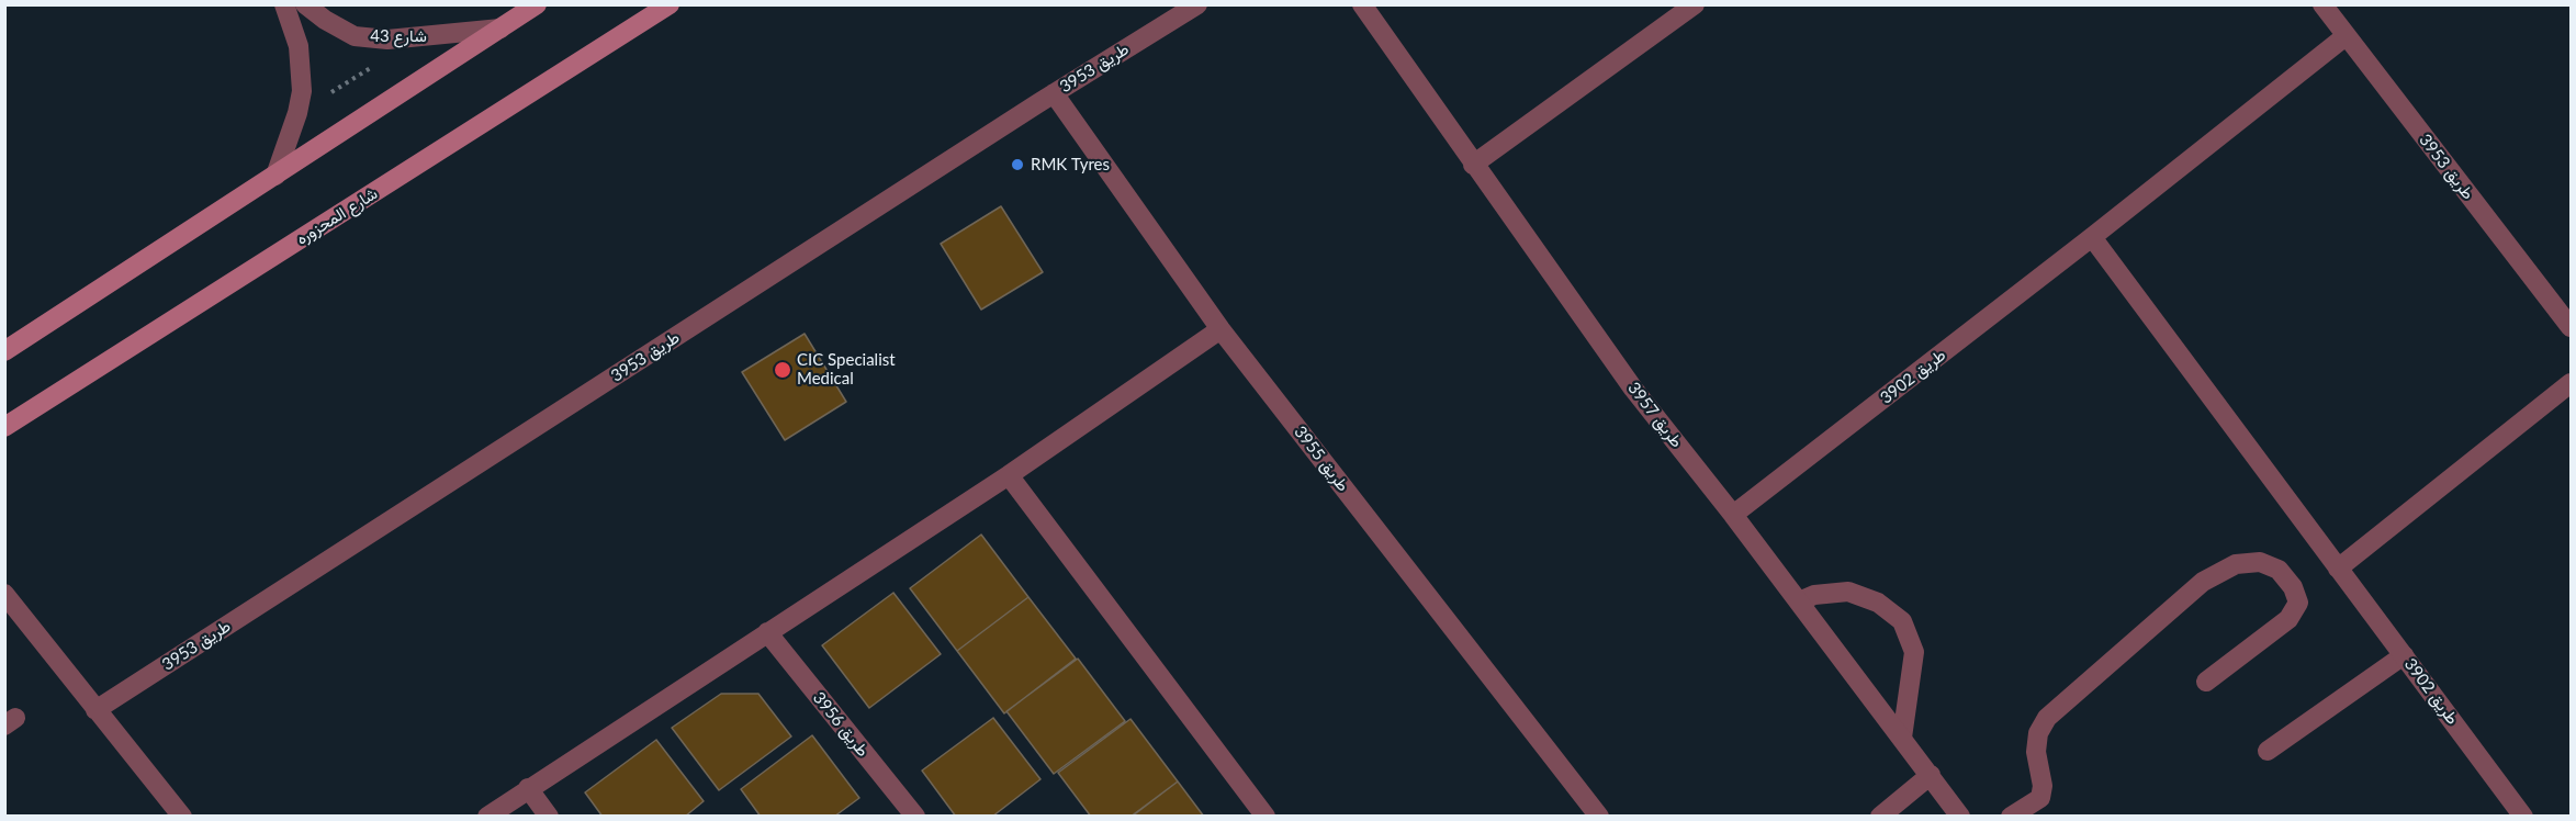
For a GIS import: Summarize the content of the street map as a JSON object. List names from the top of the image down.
{
  "streets": {
    "main road": ["شارع المحزوره"],
    "street": [
      "شارع 43",
      "طريق 3953",
      "طريق 3902",
      "طريق 3957",
      "طريق 3955",
      "طريق 3956"
    ]
  },
  "crossings": [
    ["طريق 3953", "طريق 3902"],
    ["طريق 3953", "طريق 3955"],
    ["طريق 3902", "طريق 3957"]
  ],
  "places": ["RMK Tyres", "CIC Specialist Medical"]
}
